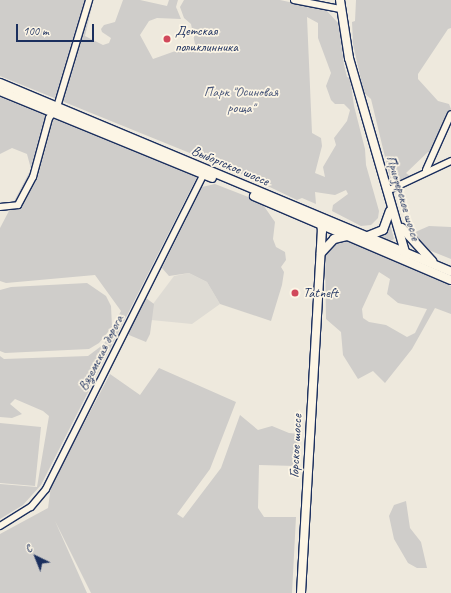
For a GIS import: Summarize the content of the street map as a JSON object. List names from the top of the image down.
{
  "streets": {
    "main road": ["Выборгское шоссе", "Приозерское шоссе", "Горское шоссе"],
    "street": ["Вяземская дорога"]
  },
  "crossings": [
    ["Выборгское шоссе", "Приозерское шоссе"],
    ["Выборгское шоссе", "Вяземская дорога"],
    ["Выборгское шоссе", "Горское шоссе"]
  ],
  "parks": ["Парк \"Осиновая роща\""],
  "places": ["Детская поликлинника", "Tatneft"],
  "scale_bar": "100 m",
  "north": "top left"
}
